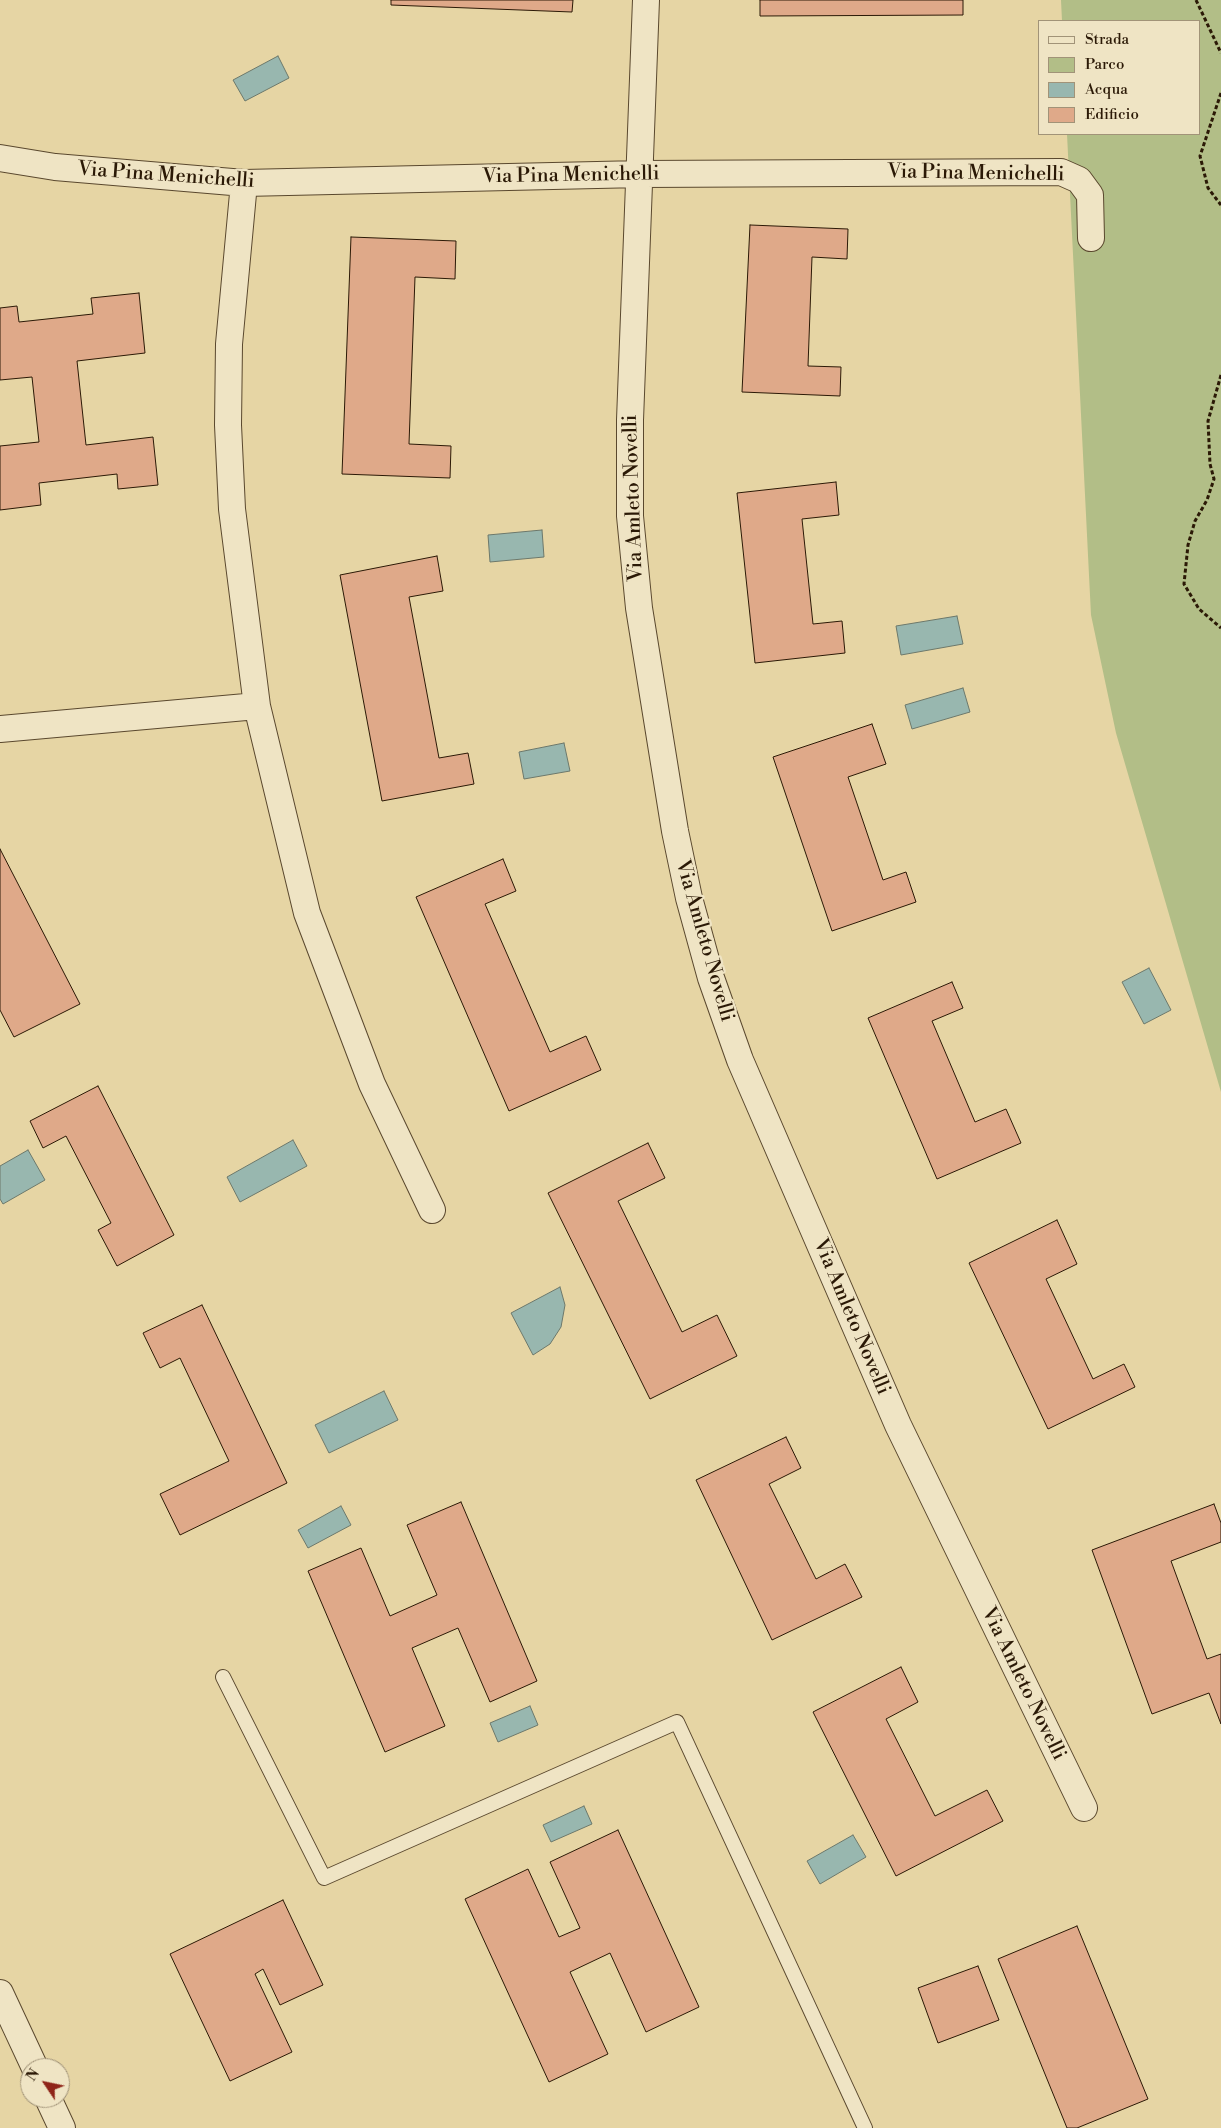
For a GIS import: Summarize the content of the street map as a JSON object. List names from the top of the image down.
{
  "streets": {
    "street": ["Via Pina Menichelli", "Via Amleto Novelli"]
  },
  "crossings": [
    ["Via Pina Menichelli", "Via Amleto Novelli"]
  ],
  "legend": [
    "Strada",
    "Parco",
    "Acqua",
    "Edificio"
  ],
  "north": "top left"
}
